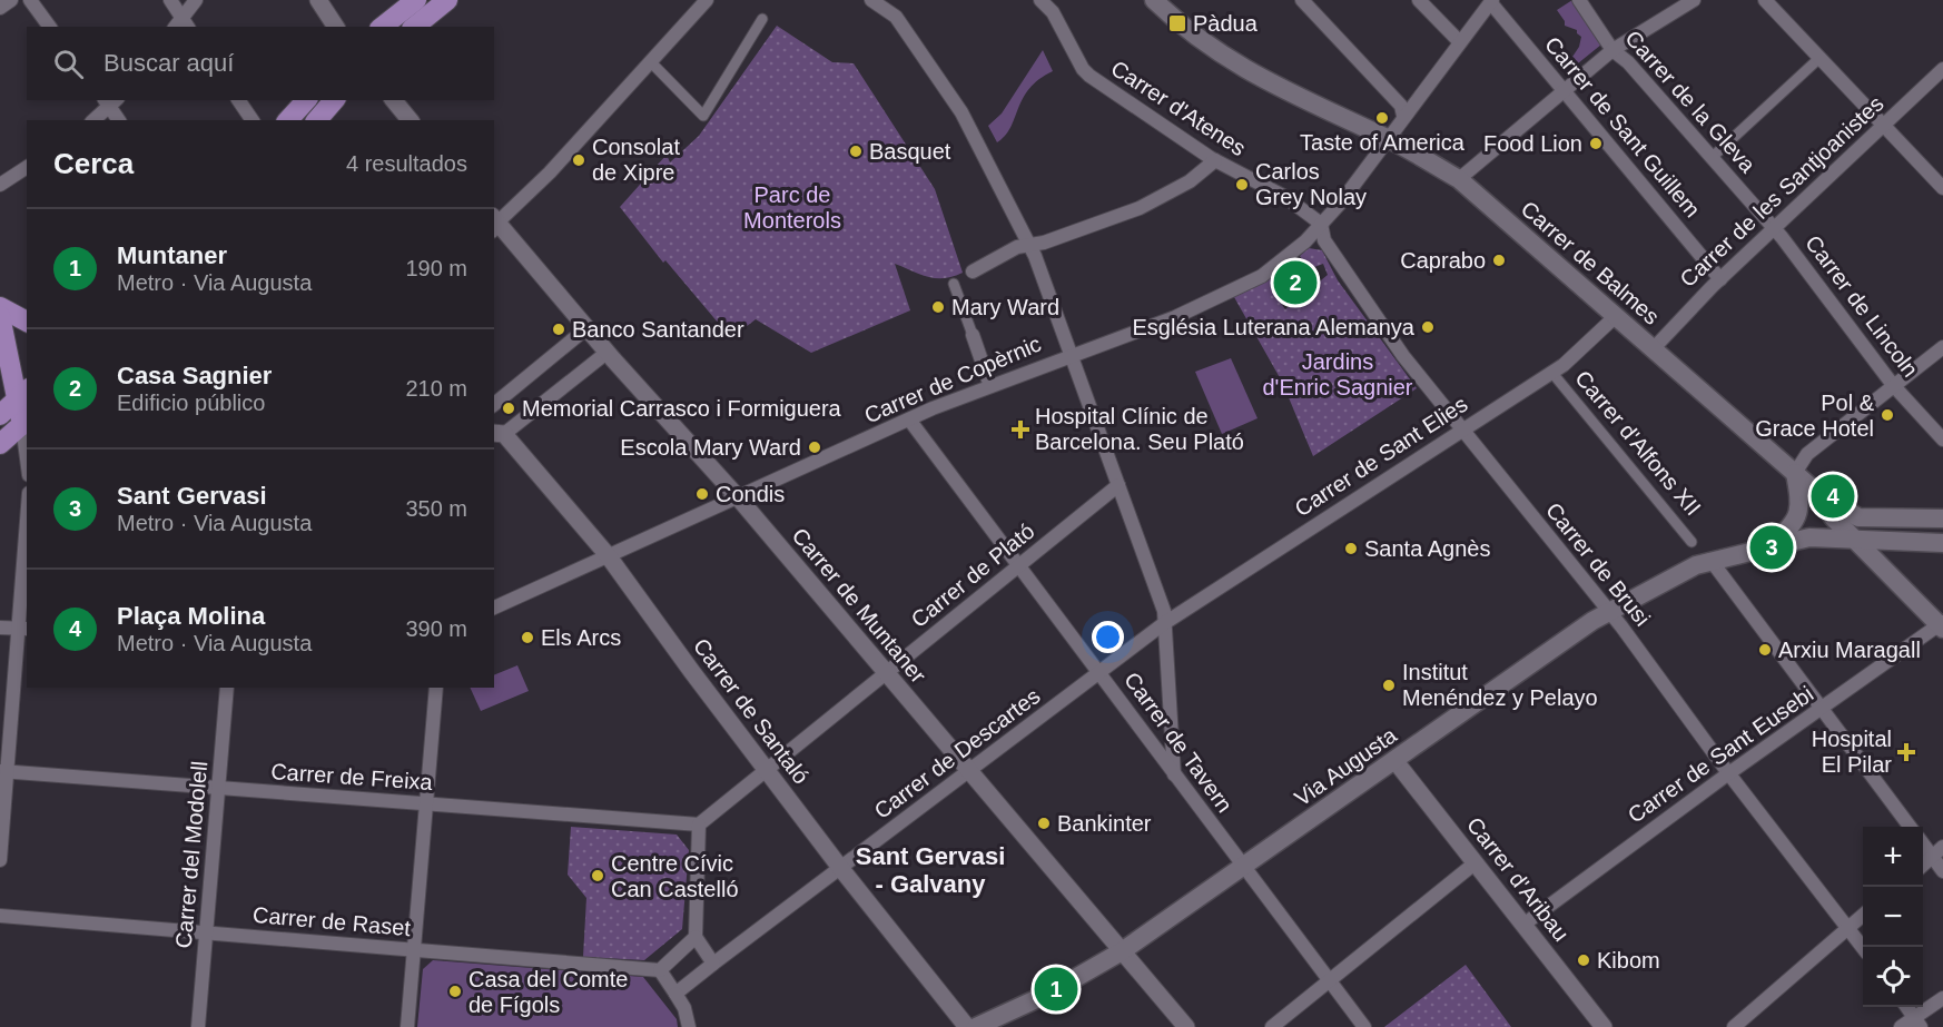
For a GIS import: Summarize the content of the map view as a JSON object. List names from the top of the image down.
{
  "streets": {
    "main road": ["Carrer de Balmes", "Via Augusta"],
    "street": [
      "Carrer de la Gleva",
      "Carrer d'Atenes",
      "Carrer de Sant Guillem",
      "Carrer de les Santjoanistes",
      "Carrer de Lincoln",
      "Carrer de Copèrnic",
      "Carrer d'Alfons XII",
      "Carrer de Sant Elies",
      "Carrer de Brusi",
      "Carrer de Plató",
      "Carrer de Muntaner",
      "Carrer de Santaló",
      "Carrer de Tavern",
      "Carrer de Descartes",
      "Carrer de Sant Eusebi",
      "Carrer de Freixa",
      "Carrer del Modolell",
      "Carrer d'Aribau",
      "Carrer de Raset"
    ]
  },
  "crossings": [
    ["Carrer de la Gleva", "Carrer de les Santjoanistes"],
    ["Carrer de la Gleva", "Carrer de Lincoln"],
    ["Carrer d'Atenes", "Carrer de Copèrnic"],
    ["Carrer d'Atenes", "Carrer de Brusi"],
    ["Carrer de Sant Guillem", "Carrer de les Santjoanistes"],
    ["Carrer de Sant Guillem", "Carrer de Copèrnic"],
    ["Carrer de les Santjoanistes", "Carrer de Balmes"],
    ["Carrer de les Santjoanistes", "Carrer de Lincoln"],
    ["Carrer de Balmes", "Carrer de Copèrnic"],
    ["Carrer de Balmes", "Carrer de Sant Elies"],
    ["Carrer de Balmes", "Carrer de Sant Eusebi"],
    ["Carrer de Balmes", "Via Augusta"],
    ["Carrer de Copèrnic", "Carrer de Brusi"],
    ["Carrer de Copèrnic", "Carrer de Muntaner"],
    ["Carrer de Copèrnic", "Carrer de Santaló"],
    ["Carrer de Copèrnic", "Carrer de Tavern"],
    ["Carrer d'Alfons XII", "Carrer de Sant Elies"],
    ["Carrer de Sant Elies", "Carrer de Brusi"],
    ["Carrer de Sant Elies", "Carrer de Descartes"],
    ["Carrer de Brusi", "Carrer de Sant Eusebi"],
    ["Carrer de Brusi", "Via Augusta"],
    ["Carrer de Plató", "Carrer de Muntaner"],
    ["Carrer de Plató", "Carrer de Santaló"],
    ["Carrer de Plató", "Carrer de Tavern"],
    ["Carrer de Plató", "Carrer de Freixa"],
    ["Carrer de Muntaner", "Carrer de Descartes"],
    ["Carrer de Muntaner", "Via Augusta"],
    ["Carrer de Santaló", "Carrer de Descartes"],
    ["Carrer de Tavern", "Carrer de Descartes"],
    ["Carrer de Tavern", "Via Augusta"],
    ["Carrer de Sant Eusebi", "Carrer d'Aribau"],
    ["Via Augusta", "Carrer d'Aribau"],
    ["Carrer de Freixa", "Carrer del Modolell"],
    ["Carrer del Modolell", "Carrer de Raset"]
  ],
  "districts": ["Sant Gervasi - Galvany"],
  "parks": ["Parc de Monterols", "Jardins d'Enric Sagnier"],
  "places": {
    "transit": ["Pàdua"],
    "other": [
      "Taste of America",
      "Food Lion",
      "Basquet",
      "Consolat de Xipre",
      "Carlos Grey Nolay",
      "Caprabo",
      "Mary Ward",
      "Església Luterana Alemanya",
      "Banco Santander",
      "Memorial Carrasco i Formiguera",
      "Pol & Grace Hotel",
      "Escola Mary Ward",
      "Condis",
      "Santa Agnès",
      "Els Arcs",
      "Arxiu Maragall",
      "Institut Menéndez y Pelayo",
      "Bankinter",
      "Centre Cívic Can Castelló",
      "Kibom",
      "Casa del Comte de Fígols"
    ],
    "health": ["Hospital Clínic de Barcelona. Seu Plató", "Hospital El Pilar"]
  },
  "page": {
    "search": "Buscar aquí",
    "heading": ["Cerca", "4 resultados"],
    "list": [
      {
        "mark": "1",
        "name": "Muntaner",
        "note": "Metro · Via Augusta",
        "value": "190 m"
      },
      {
        "mark": "2",
        "name": "Casa Sagnier",
        "note": "Edificio público",
        "value": "210 m"
      },
      {
        "mark": "3",
        "name": "Sant Gervasi",
        "note": "Metro · Via Augusta",
        "value": "350 m"
      },
      {
        "mark": "4",
        "name": "Plaça Molina",
        "note": "Metro · Via Augusta",
        "value": "390 m"
      }
    ],
    "pins": [
      "2",
      "4",
      "3",
      "1"
    ],
    "map_buttons": ["+", "−"]
  }
}
